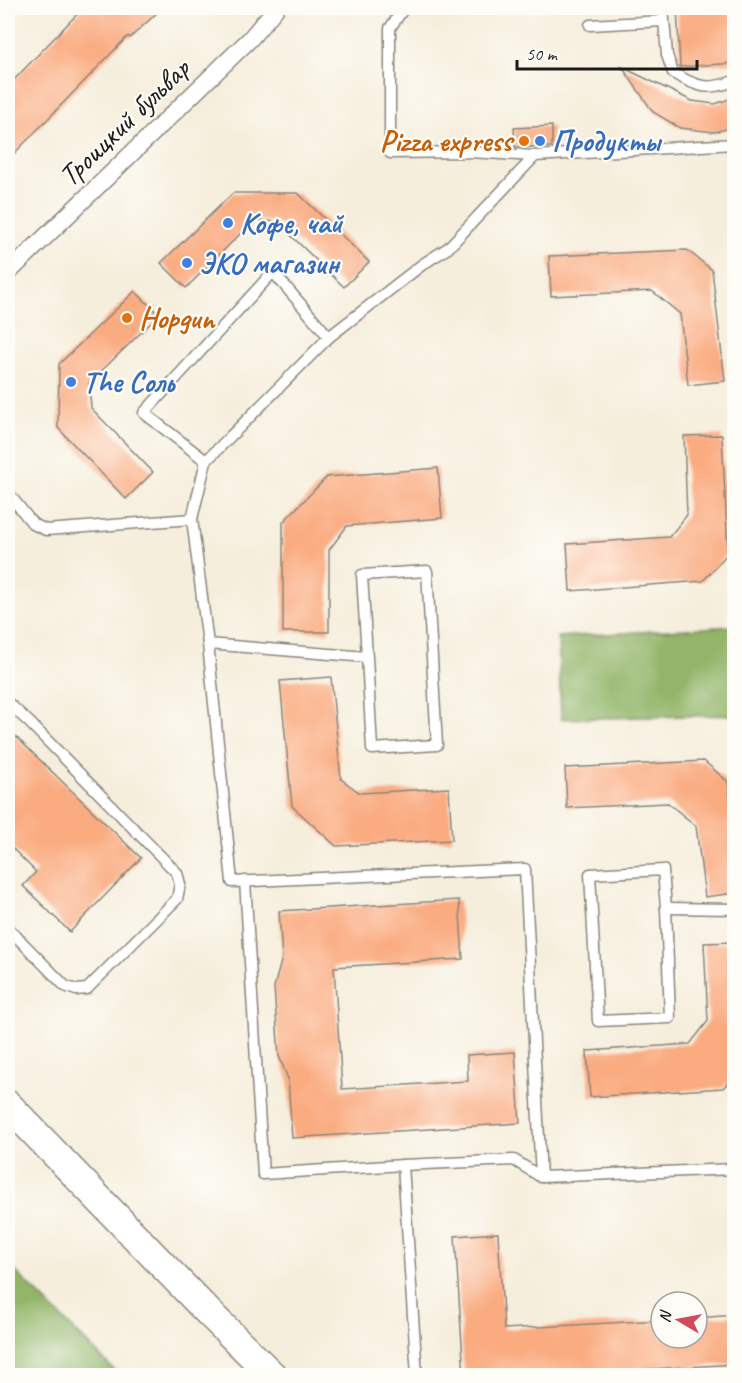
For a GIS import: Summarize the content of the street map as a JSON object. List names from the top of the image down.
{
  "streets": {
    "street": ["Троицкий бульвар"]
  },
  "places": [
    "Pizza express",
    "Продукты",
    "Кофе, чай",
    "ЭКО магазин",
    "Hopgun",
    "The Соль"
  ],
  "scale_bar": "50 m",
  "north": "left"
}
